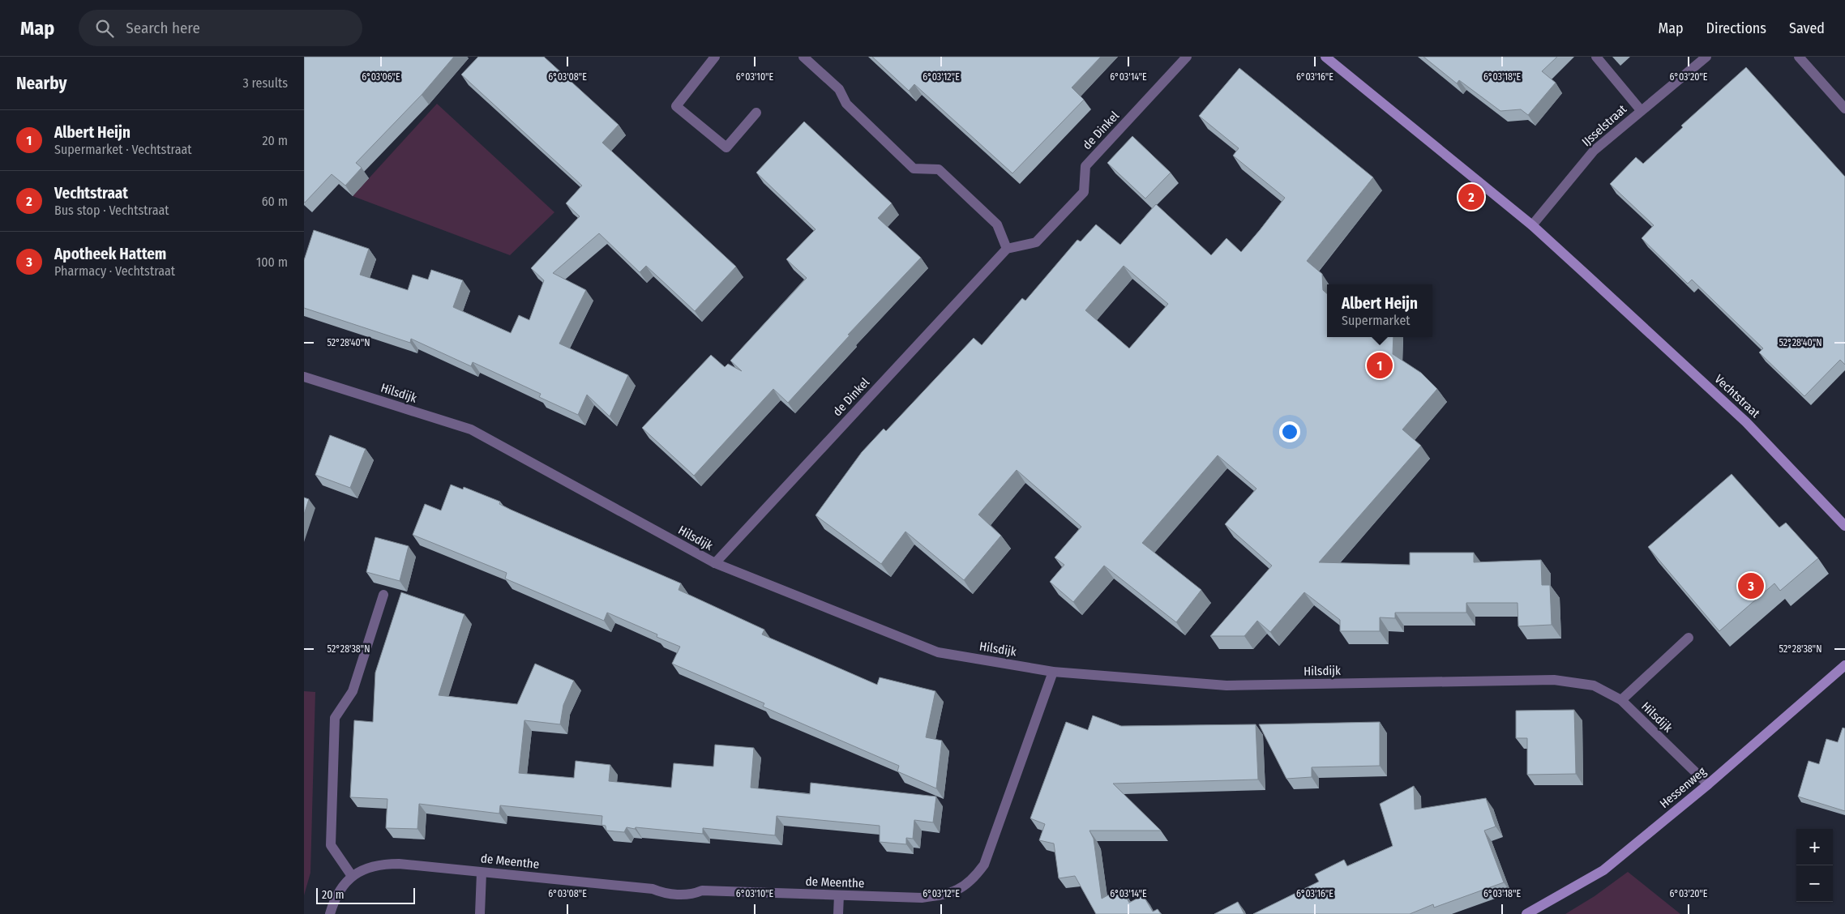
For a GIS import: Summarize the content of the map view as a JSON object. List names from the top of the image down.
{
  "streets": {
    "main road": ["Vechtstraat", "Hessenweg"],
    "street": [
      "IJsselstraat",
      "de Dinkel",
      "Hilsdijk",
      "de Meenthe"
    ]
  },
  "crossings": [
    ["IJsselstraat", "Vechtstraat"],
    ["de Dinkel", "Hilsdijk"],
    ["Hilsdijk", "Hessenweg"],
    ["Hilsdijk", "de Meenthe"]
  ],
  "scale_bar": "20 m",
  "page": {
    "header": "Map",
    "search": "Search here",
    "nav": ["Map", "Directions", "Saved"],
    "heading": ["Nearby", "3 results"],
    "list": [
      {
        "mark": "1",
        "name": "Albert Heijn",
        "note": "Supermarket · Vechtstraat",
        "value": "20 m"
      },
      {
        "mark": "2",
        "name": "Vechtstraat",
        "note": "Bus stop · Vechtstraat",
        "value": "60 m"
      },
      {
        "mark": "3",
        "name": "Apotheek Hattem",
        "note": "Pharmacy · Vechtstraat",
        "value": "100 m"
      }
    ],
    "pins": ["2", "1", "3"],
    "popup": ["Albert Heijn", "Supermarket"],
    "map_buttons": ["+", "−"],
    "scale": "20 m"
  },
  "coordinates": [
    "6°03'06\"E",
    "6°03'08\"E",
    "6°03'10\"E",
    "6°03'12\"E",
    "6°03'14\"E",
    "6°03'16\"E",
    "6°03'18\"E",
    "6°03'20\"E",
    "52°28'40\"N",
    "52°28'38\"N"
  ]
}
